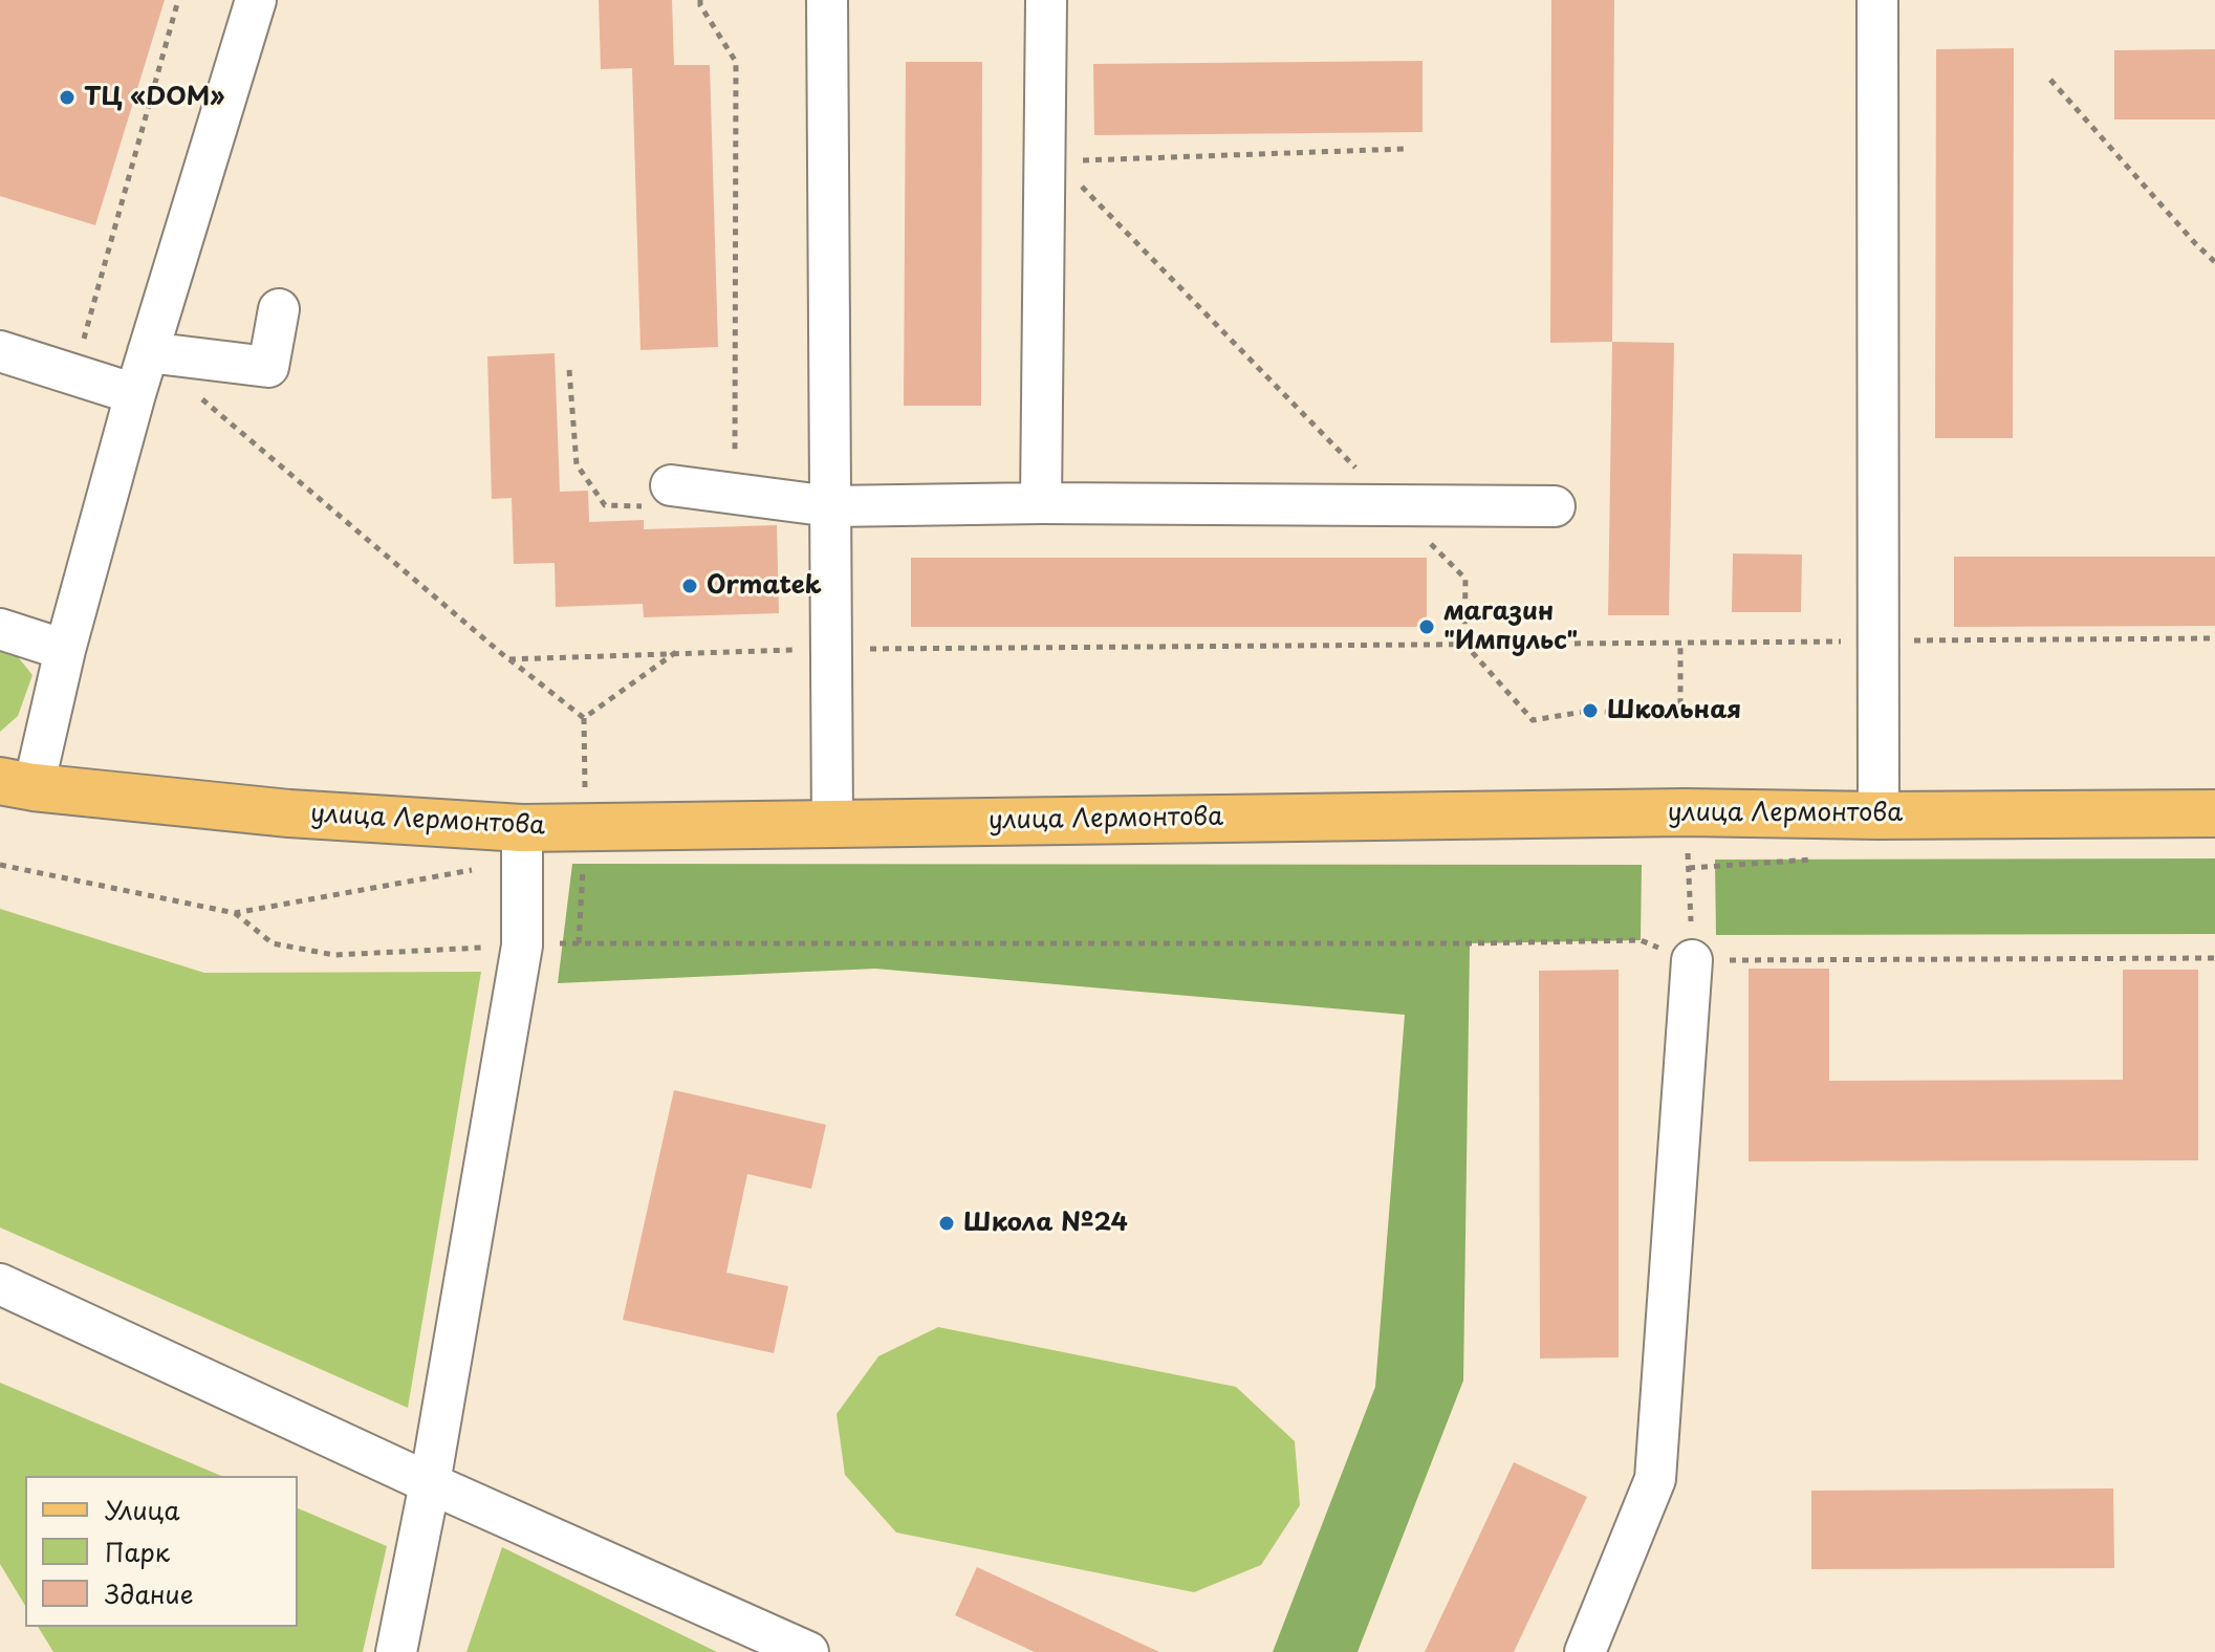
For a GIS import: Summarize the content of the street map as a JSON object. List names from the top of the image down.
{
  "streets": {
    "main road": ["улица Лермонтова"]
  },
  "places": [
    "ТЦ «DOM»",
    "Ormatek",
    "магазин \"Импульс\"",
    "Школьная",
    "Школа №24"
  ],
  "legend": ["Улица", "Парк", "Здание"]
}
